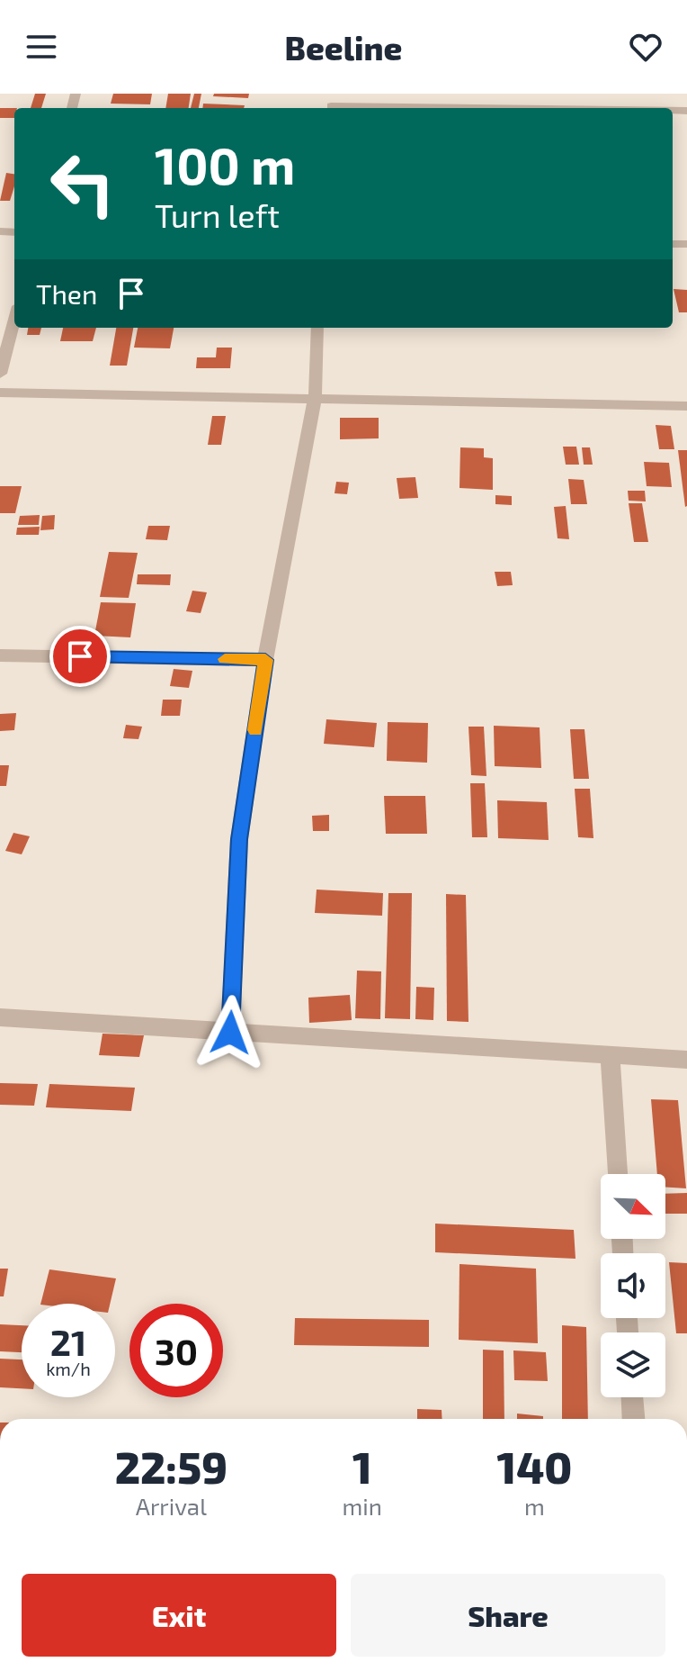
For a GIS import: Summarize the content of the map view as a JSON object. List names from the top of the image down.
{
  "north": "bottom right",
  "page": {
    "header": "Beeline",
    "turn": ["100 m", "Turn left"],
    "then": "Then",
    "speed": "21 km/h",
    "limit": "30",
    "eta": [
      "22:59",
      "Arrival",
      "1",
      "min",
      "140",
      "m"
    ],
    "buttons": ["Exit", "Share"]
  }
}
